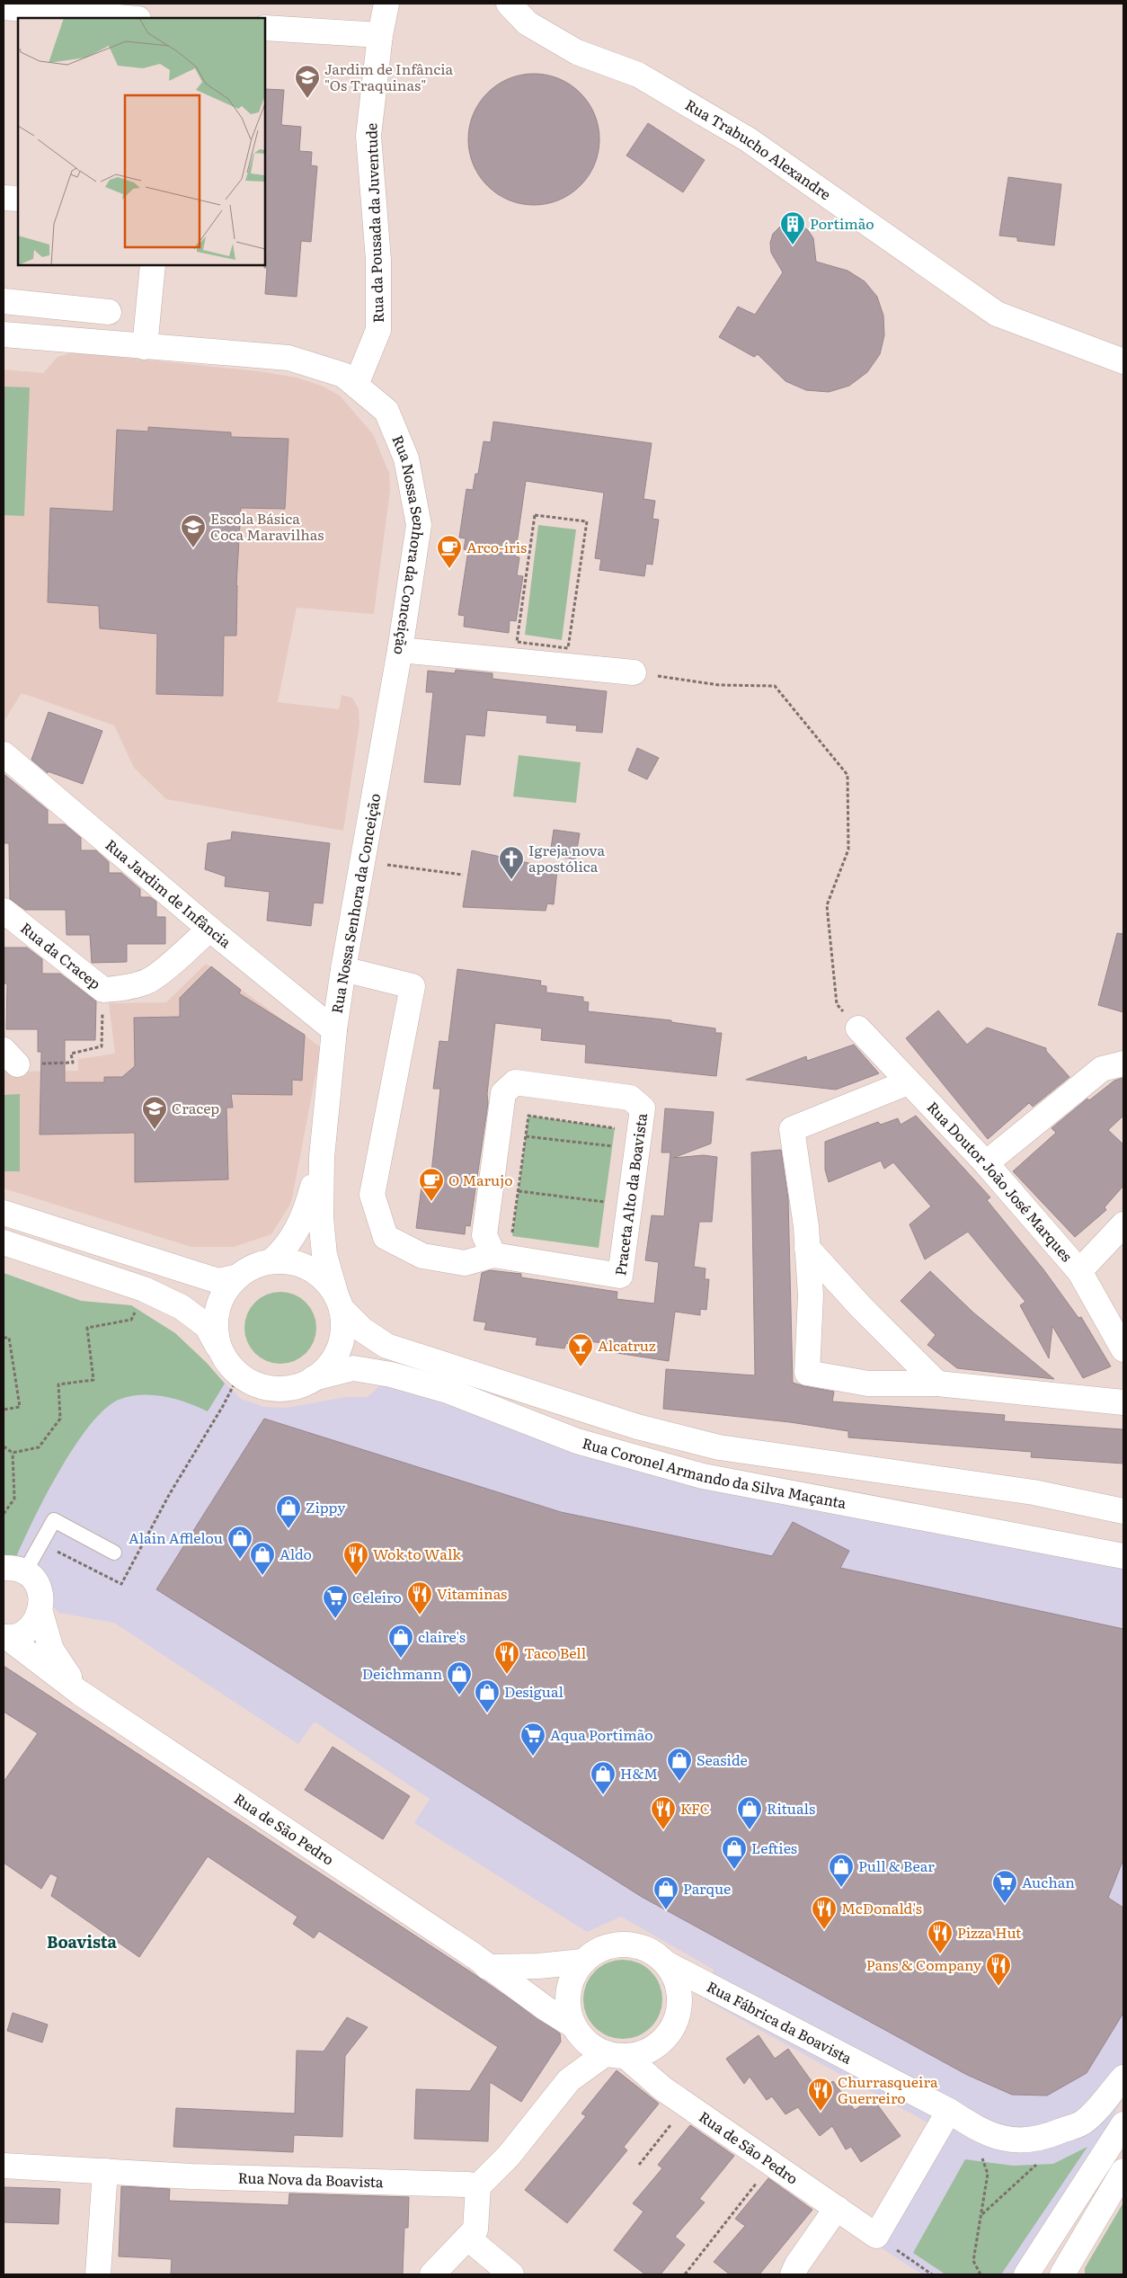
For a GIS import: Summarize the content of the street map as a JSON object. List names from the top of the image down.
{
  "streets": {
    "street": [
      "Rua Trabucho Alexandre",
      "Rua da Pousada da Juventude",
      "Rua Nossa Senhora da Conceição",
      "Rua Jardim de Infância",
      "Rua da Cracep",
      "Rua Doutor João José Marques",
      "Praceta Alto da Boavista",
      "Rua Coronel Armando da Silva Maçanta",
      "Rua de São Pedro",
      "Rua Fábrica da Boavista",
      "Rua Nova da Boavista"
    ]
  },
  "crossings": [
    ["Rua da Pousada da Juventude", "Rua Nossa Senhora da Conceição"],
    ["Rua Nossa Senhora da Conceição", "Rua Jardim de Infância"],
    ["Rua Nossa Senhora da Conceição", "Praceta Alto da Boavista"],
    ["Rua Jardim de Infância", "Rua da Cracep"],
    ["Rua de São Pedro", "Rua Fábrica da Boavista"]
  ],
  "districts": ["Boavista"],
  "places": {
    "school or university": ["Jardim de Infância \"Os Traquinas\"", "Escola Básica Coca Maravilhas", "Cracep"],
    "building": ["Portimão"],
    "cafe": ["Arco-íris", "O Marujo"],
    "church": ["Igreja nova apostólica"],
    "bar": ["Alcatruz"],
    "shop": [
      "Zippy",
      "Alain Afflelou",
      "Aldo",
      "claire's",
      "Deichmann",
      "Desigual",
      "Seaside",
      "H&M",
      "Rituals",
      "Lefties",
      "Pull & Bear",
      "Parque"
    ],
    "restaurant": [
      "Wok to Walk",
      "Vitaminas",
      "Taco Bell",
      "KFC",
      "McDonald's",
      "Pizza Hut",
      "Pans & Company",
      "Churrasqueira Guerreiro"
    ],
    "supermarket": ["Celeiro", "Aqua Portimão", "Auchan"]
  }
}
